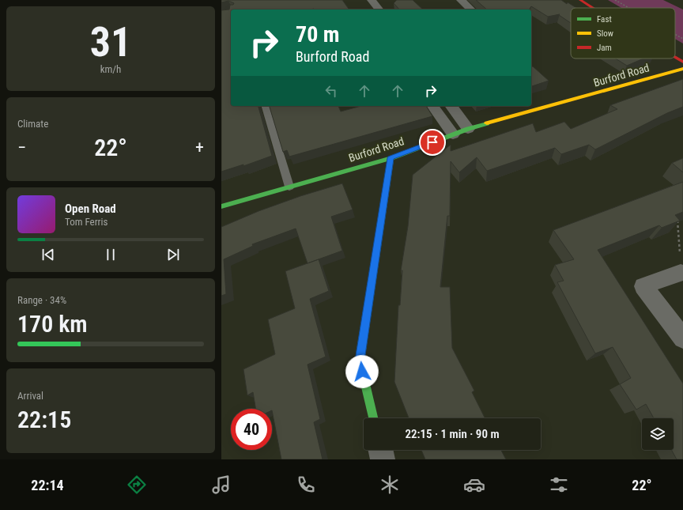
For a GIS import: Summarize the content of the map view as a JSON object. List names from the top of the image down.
{
  "streets": {
    "main road": ["Burford Road"]
  },
  "legend": ["Fast", "Slow", "Jam"],
  "page": {
    "tile": [
      ["31", "km/h"],
      "Climate",
      ["Range · 34%", "170 km"],
      ["Arrival", "22:15"]
    ],
    "turn": ["70 m", "Burford Road"],
    "heat": ["−", "22°", "+"],
    "song": ["Open Road", "Tom Ferris"],
    "limit": "40",
    "trip": "22:15 · 1 min · 90 m",
    "tabs": ["22:14", "22°"]
  }
}
